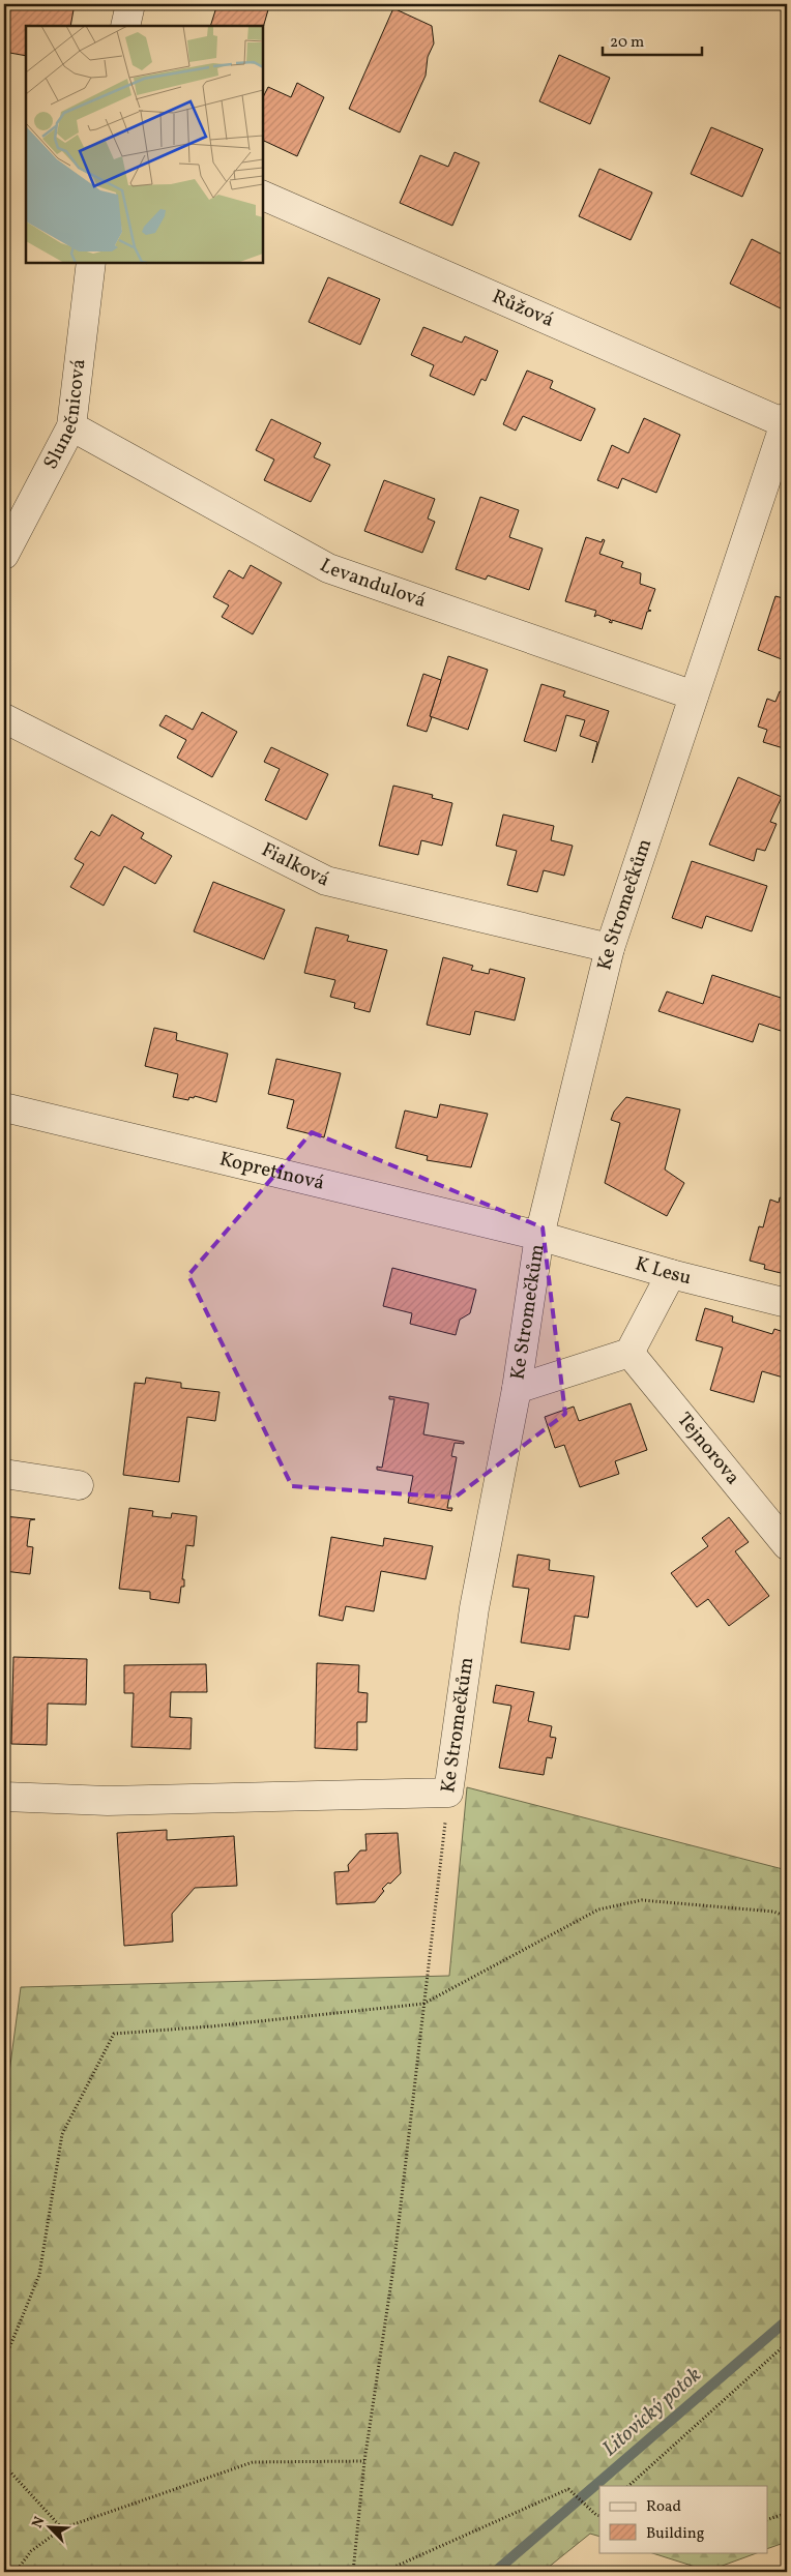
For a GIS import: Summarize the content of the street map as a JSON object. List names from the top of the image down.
{
  "streets": {
    "street": [
      "Růžová",
      "Slunečnicová",
      "Levandulová",
      "Fialková",
      "Ke Stromečkům",
      "Kopretinová",
      "K Lesu",
      "Tejnorova"
    ]
  },
  "crossings": [
    ["Růžová", "Ke Stromečkům"],
    ["Slunečnicová", "Levandulová"],
    ["Levandulová", "Ke Stromečkům"],
    ["Fialková", "Ke Stromečkům"],
    ["Ke Stromečkům", "Kopretinová"],
    ["Ke Stromečkům", "K Lesu"],
    ["Kopretinová", "K Lesu"]
  ],
  "water": ["Litovický potok"],
  "legend": ["Road", "Building"],
  "scale_bar": "20 m",
  "north": "top left"
}
